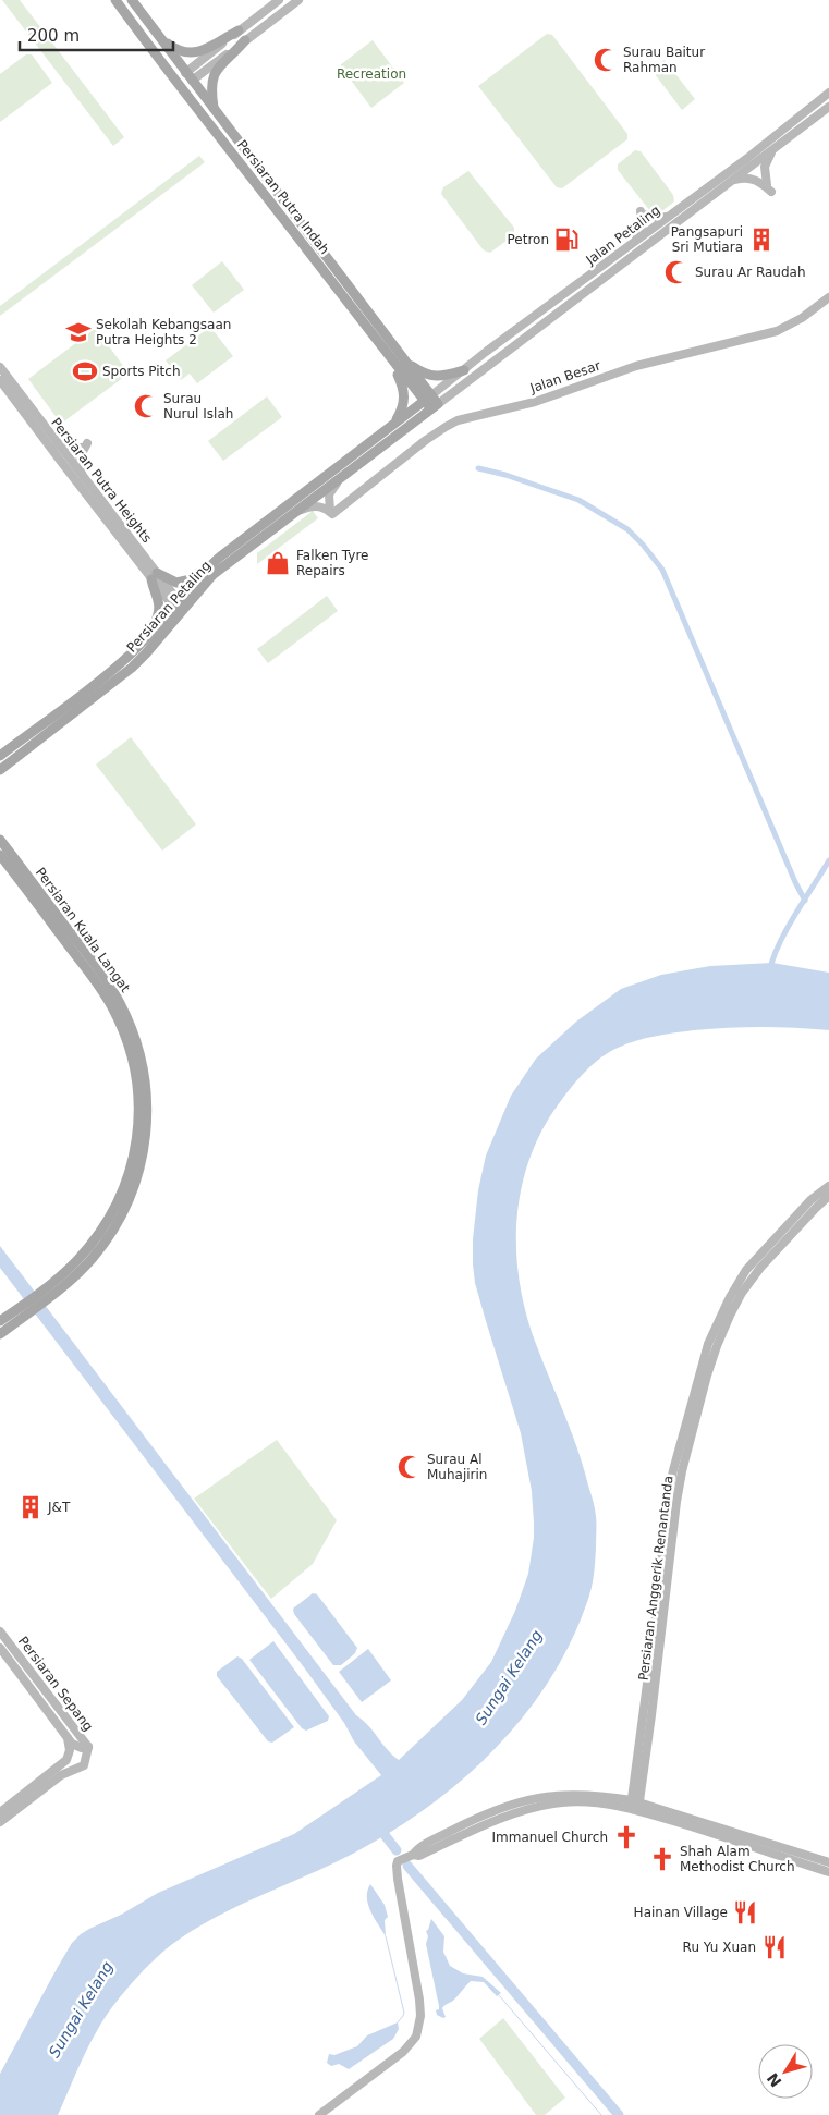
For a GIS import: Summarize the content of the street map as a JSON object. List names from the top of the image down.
{
  "streets": {
    "main road": [
      "Persiaran Putra Indah",
      "Jalan Petaling",
      "Jalan Besar",
      "Persiaran Putra Heights",
      "Persiaran Petaling",
      "Persiaran Kuala Langat",
      "Persiaran Anggerik Renantanda",
      "Persiaran Sepang"
    ]
  },
  "crossings": [
    ["Persiaran Putra Indah", "Jalan Petaling"],
    ["Persiaran Putra Indah", "Persiaran Petaling"],
    ["Jalan Petaling", "Persiaran Petaling"],
    ["Persiaran Putra Heights", "Persiaran Petaling"]
  ],
  "water": ["Sungai Kelang"],
  "parks": ["Recreation"],
  "places": {
    "mosque": [
      "Surau Baitur Rahman",
      "Surau Ar Raudah",
      "Surau Nurul Islah",
      "Surau Al Muhajirin"
    ],
    "fuel station": ["Petron"],
    "building": ["Pangsapuri Sri Mutiara", "J&T"],
    "school or university": ["Sekolah Kebangsaan Putra Heights 2"],
    "sports": ["Sports Pitch"],
    "shop": ["Falken Tyre Repairs"],
    "church": ["Immanuel Church", "Shah Alam Methodist Church"],
    "restaurant": ["Hainan Village", "Ru Yu Xuan"]
  },
  "scale_bar": "200 m",
  "north": "bottom left"
}
